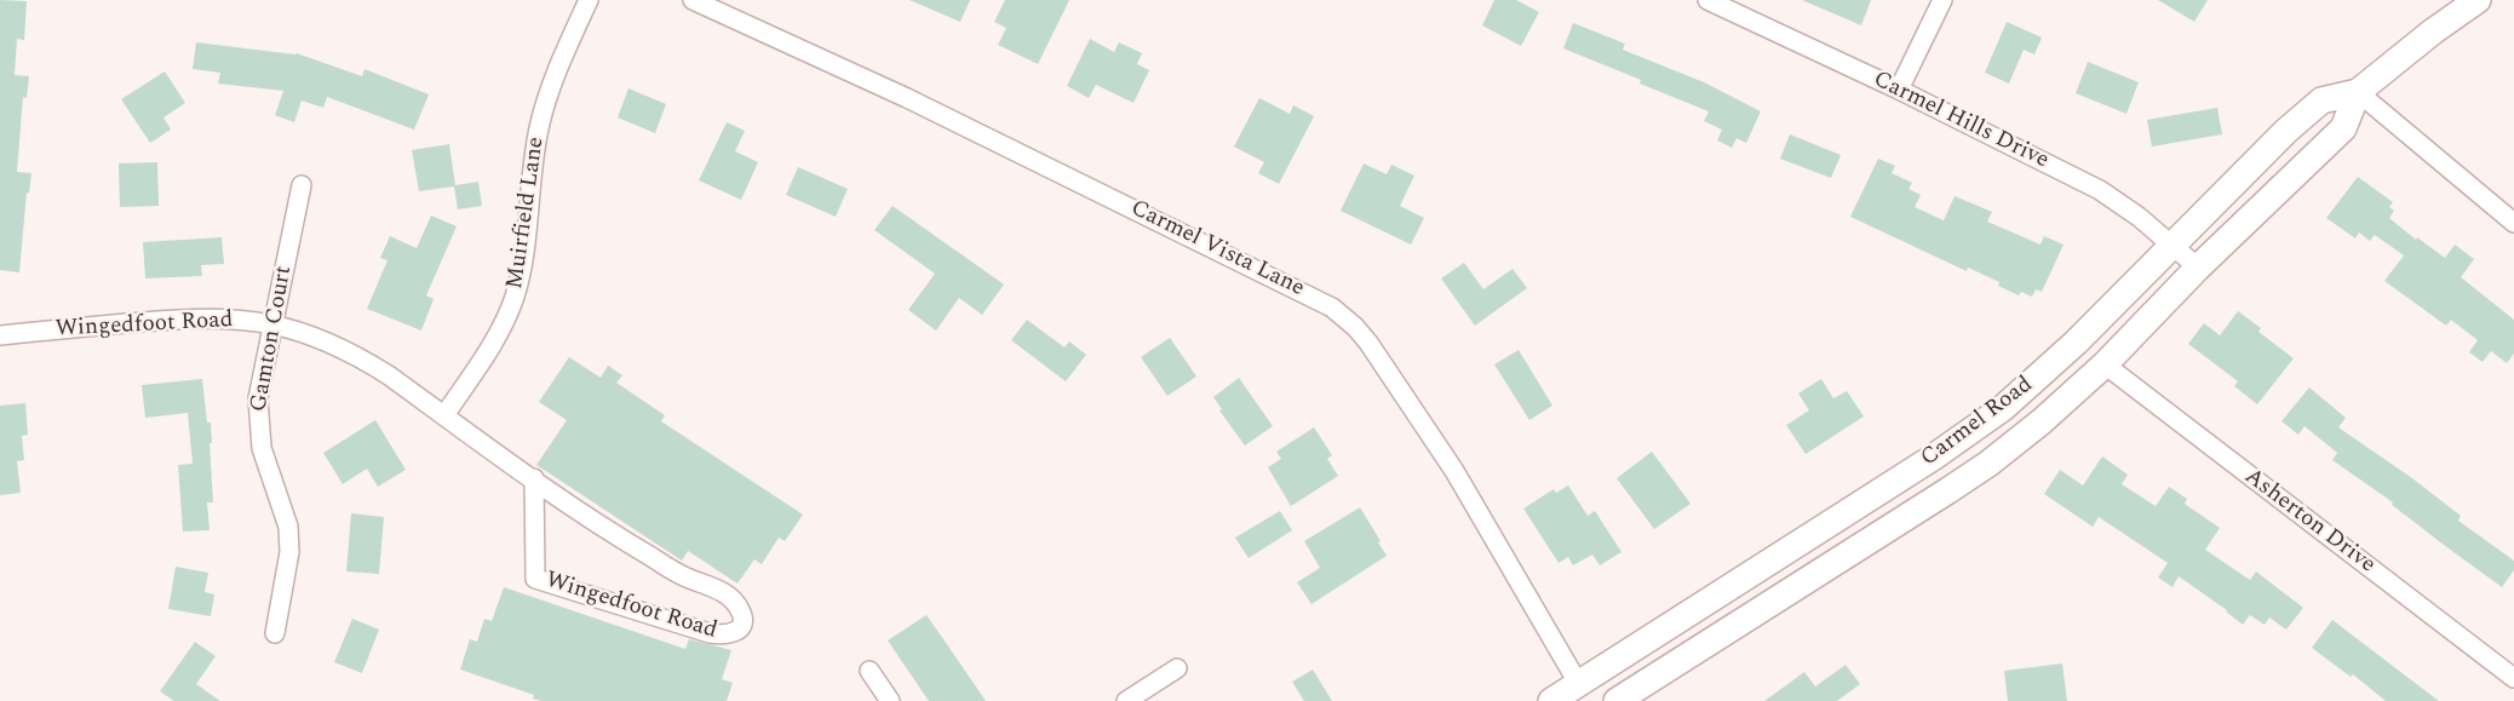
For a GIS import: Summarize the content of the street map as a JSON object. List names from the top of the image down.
{
  "streets": {
    "main road": ["Carmel Road"],
    "street": [
      "Carmel Hills Drive",
      "Muirfield Lane",
      "Carmel Vista Lane",
      "Wingedfoot Road",
      "Gamton Court",
      "Asherton Drive"
    ]
  },
  "crossings": [
    ["Carmel Hills Drive", "Carmel Road"],
    ["Muirfield Lane", "Wingedfoot Road"],
    ["Carmel Vista Lane", "Carmel Road"],
    ["Wingedfoot Road", "Gamton Court"],
    ["Carmel Road", "Asherton Drive"]
  ]
}
